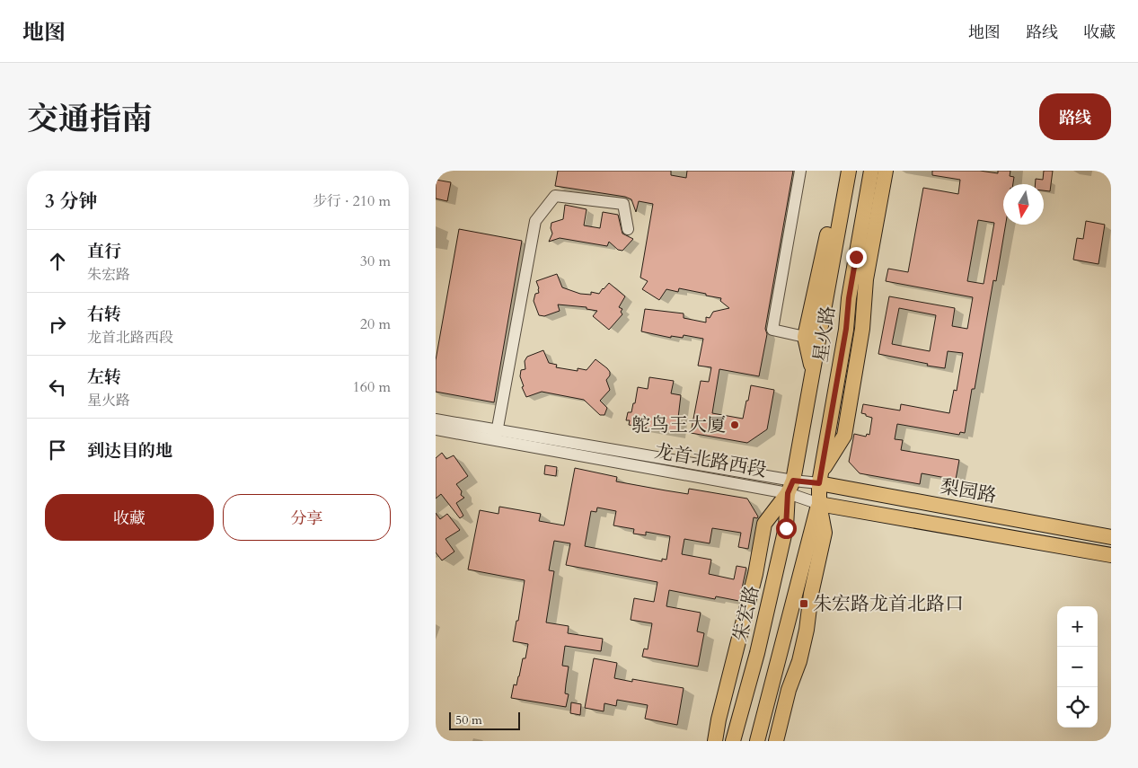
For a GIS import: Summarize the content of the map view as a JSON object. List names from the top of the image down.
{
  "streets": {
    "main road": ["星火路", "梨园路", "朱宏路"],
    "street": ["龙首北路西段"]
  },
  "crossings": [
    ["星火路", "龙首北路西段"],
    ["星火路", "梨园路"],
    ["星火路", "朱宏路"],
    ["龙首北路西段", "梨园路"],
    ["龙首北路西段", "朱宏路"]
  ],
  "places": {
    "other": ["鸵鸟王大厦"],
    "transit": ["朱宏路龙首北路口"]
  },
  "scale_bar": "50 m",
  "north": "bottom",
  "page": {
    "header": "地图",
    "nav": ["地图", "路线", "收藏"],
    "title": "交通指南",
    "buttons": [
      "路线",
      ["收藏", "分享"]
    ],
    "heading": ["3 分钟", "步行 · 210 m"],
    "list": [
      ["直行", "朱宏路", "30 m"],
      ["右转", "龙首北路西段", "20 m"],
      ["左转", "星火路", "160 m"],
      "到达目的地"
    ],
    "map_buttons": ["+", "−"],
    "scale": "50 m"
  }
}
